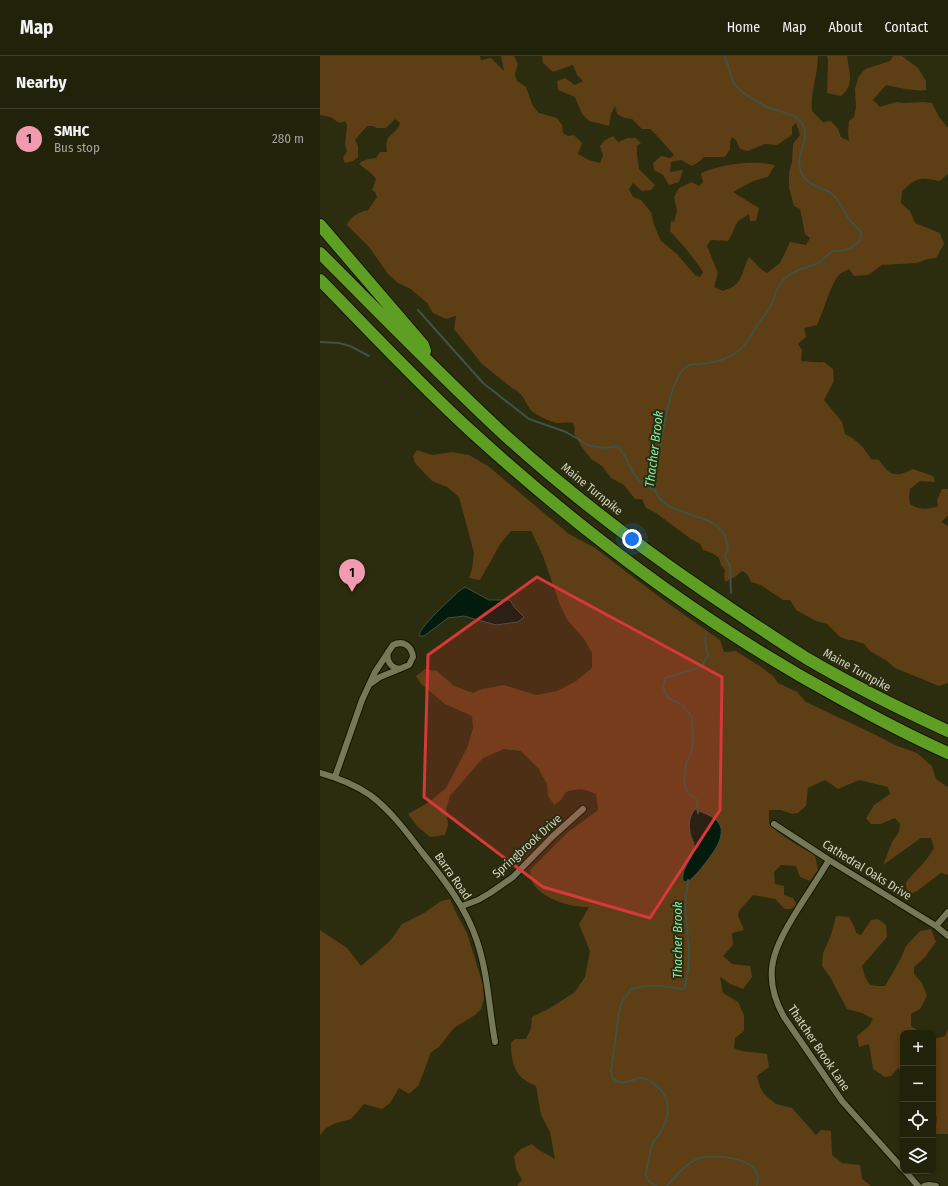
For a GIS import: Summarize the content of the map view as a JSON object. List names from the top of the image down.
{
  "streets": {
    "highway": ["Maine Turnpike"],
    "street": [
      "Springbrook Drive",
      "Cathedral Oaks Drive",
      "Barra Road",
      "Thatcher Brook Lane"
    ]
  },
  "crossings": [
    ["Springbrook Drive", "Barra Road"],
    ["Cathedral Oaks Drive", "Thatcher Brook Lane"]
  ],
  "water": ["Thacher Brook"],
  "page": {
    "header": "Map",
    "nav": [
      "Home",
      "Map",
      "About",
      "Contact"
    ],
    "heading": "Nearby",
    "list": [
      {
        "mark": "1",
        "name": "SMHC",
        "note": "Bus stop",
        "value": "280 m"
      }
    ],
    "pins": "1",
    "map_buttons": ["+", "−"]
  }
}
